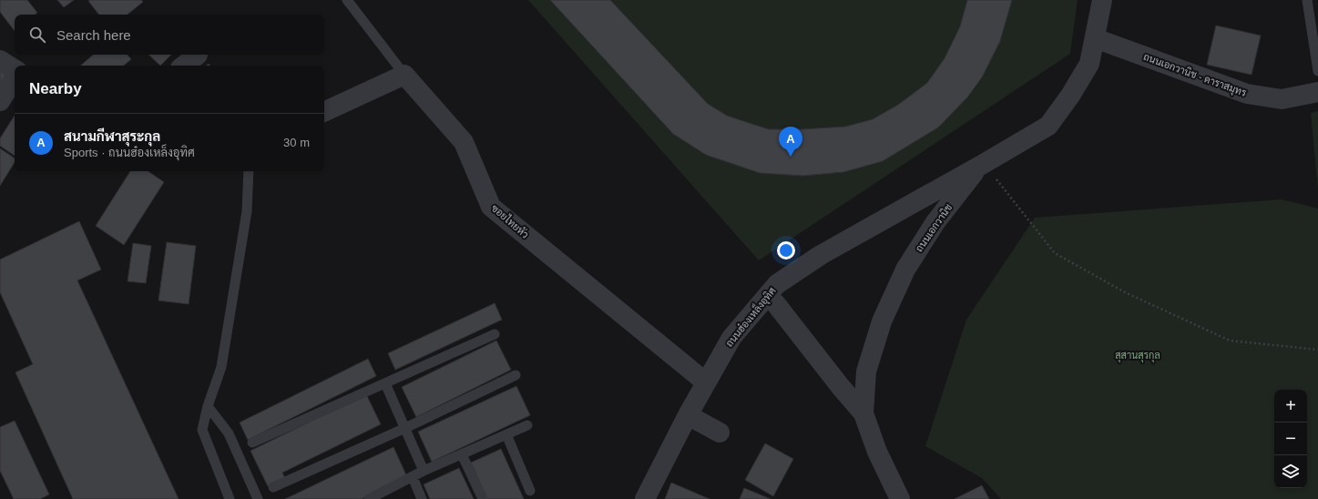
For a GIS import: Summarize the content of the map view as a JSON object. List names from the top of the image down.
{
  "streets": {
    "street": [
      "ถนนเอกวานิช - ดาราสมุทร",
      "ซอยไทยหัว",
      "ถนนเอกวานิช",
      "ถนนฮ๋องเหล็งอุทิศ"
    ]
  },
  "crossings": [
    ["ถนนเอกวานิช - ดาราสมุทร", "ถนนเอกวานิช"],
    ["ซอยไทยหัว", "ถนนฮ๋องเหล็งอุทิศ"],
    ["ถนนเอกวานิช", "ถนนฮ๋องเหล็งอุทิศ"]
  ],
  "parks": ["สุสานสุรกุล"],
  "page": {
    "search": "Search here",
    "heading": "Nearby",
    "list": [
      {
        "mark": "A",
        "name": "สนามกีฬาสุระกุล",
        "note": "Sports · ถนนฮ๋องเหล็งอุทิศ",
        "value": "30 m"
      }
    ],
    "pins": "A",
    "map_buttons": ["+", "−"]
  }
}
